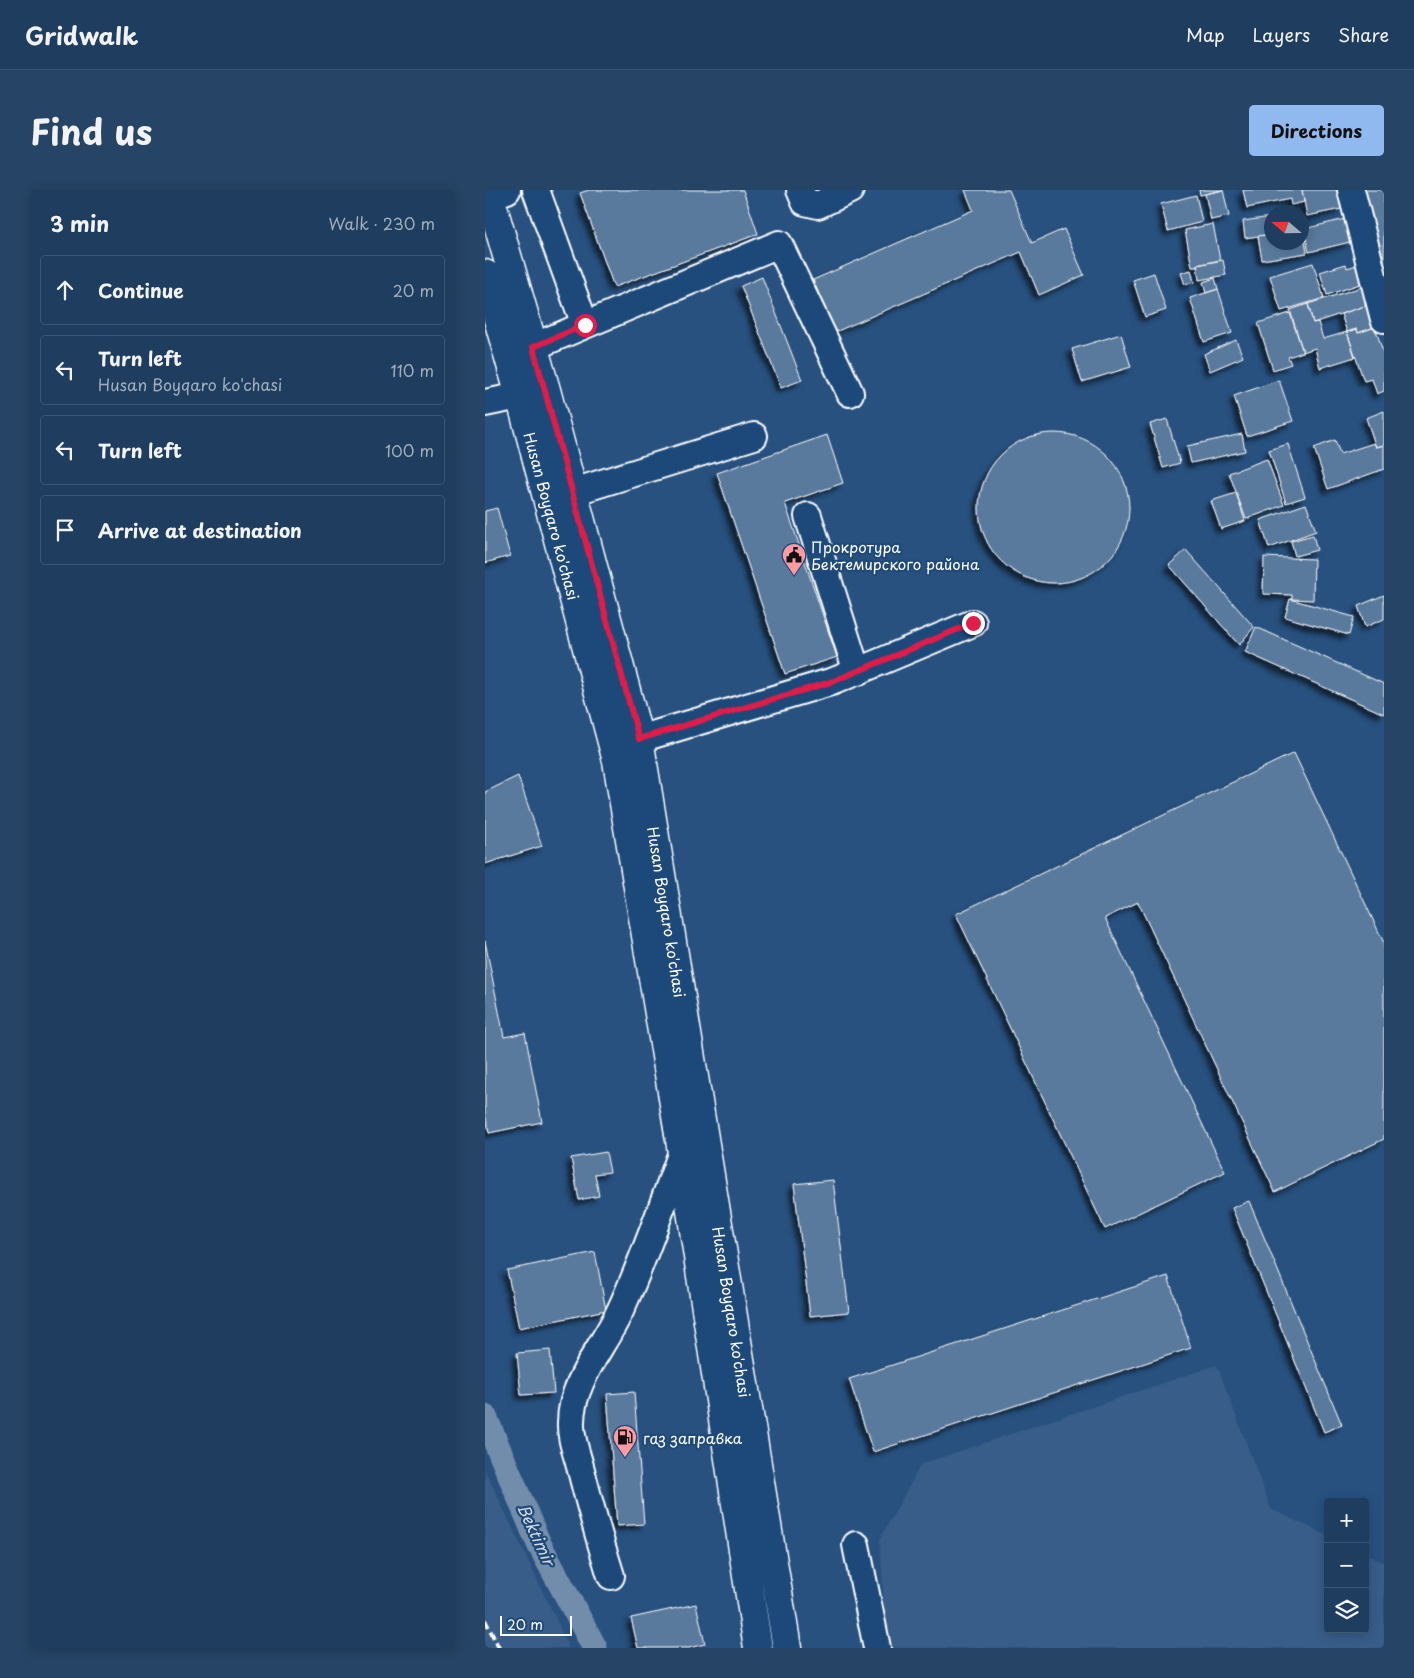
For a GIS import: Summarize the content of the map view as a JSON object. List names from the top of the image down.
{
  "streets": {
    "main road": ["Husan Boyqaro ko'chasi"]
  },
  "water": ["Bektimir"],
  "places": {
    "public building": ["Прокротура Бектемирского района"],
    "fuel station": ["газ заправка"]
  },
  "scale_bar": "20 m",
  "north": "left",
  "page": {
    "header": "Gridwalk",
    "nav": ["Map", "Layers", "Share"],
    "title": "Find us",
    "buttons": "Directions",
    "heading": ["3 min", "Walk · 230 m"],
    "list": [
      ["Continue", "20 m"],
      ["Turn left", "Husan Boyqaro ko'chasi", "110 m"],
      ["Turn left", "100 m"],
      "Arrive at destination"
    ],
    "map_buttons": ["+", "−"],
    "scale": "20 m"
  }
}
